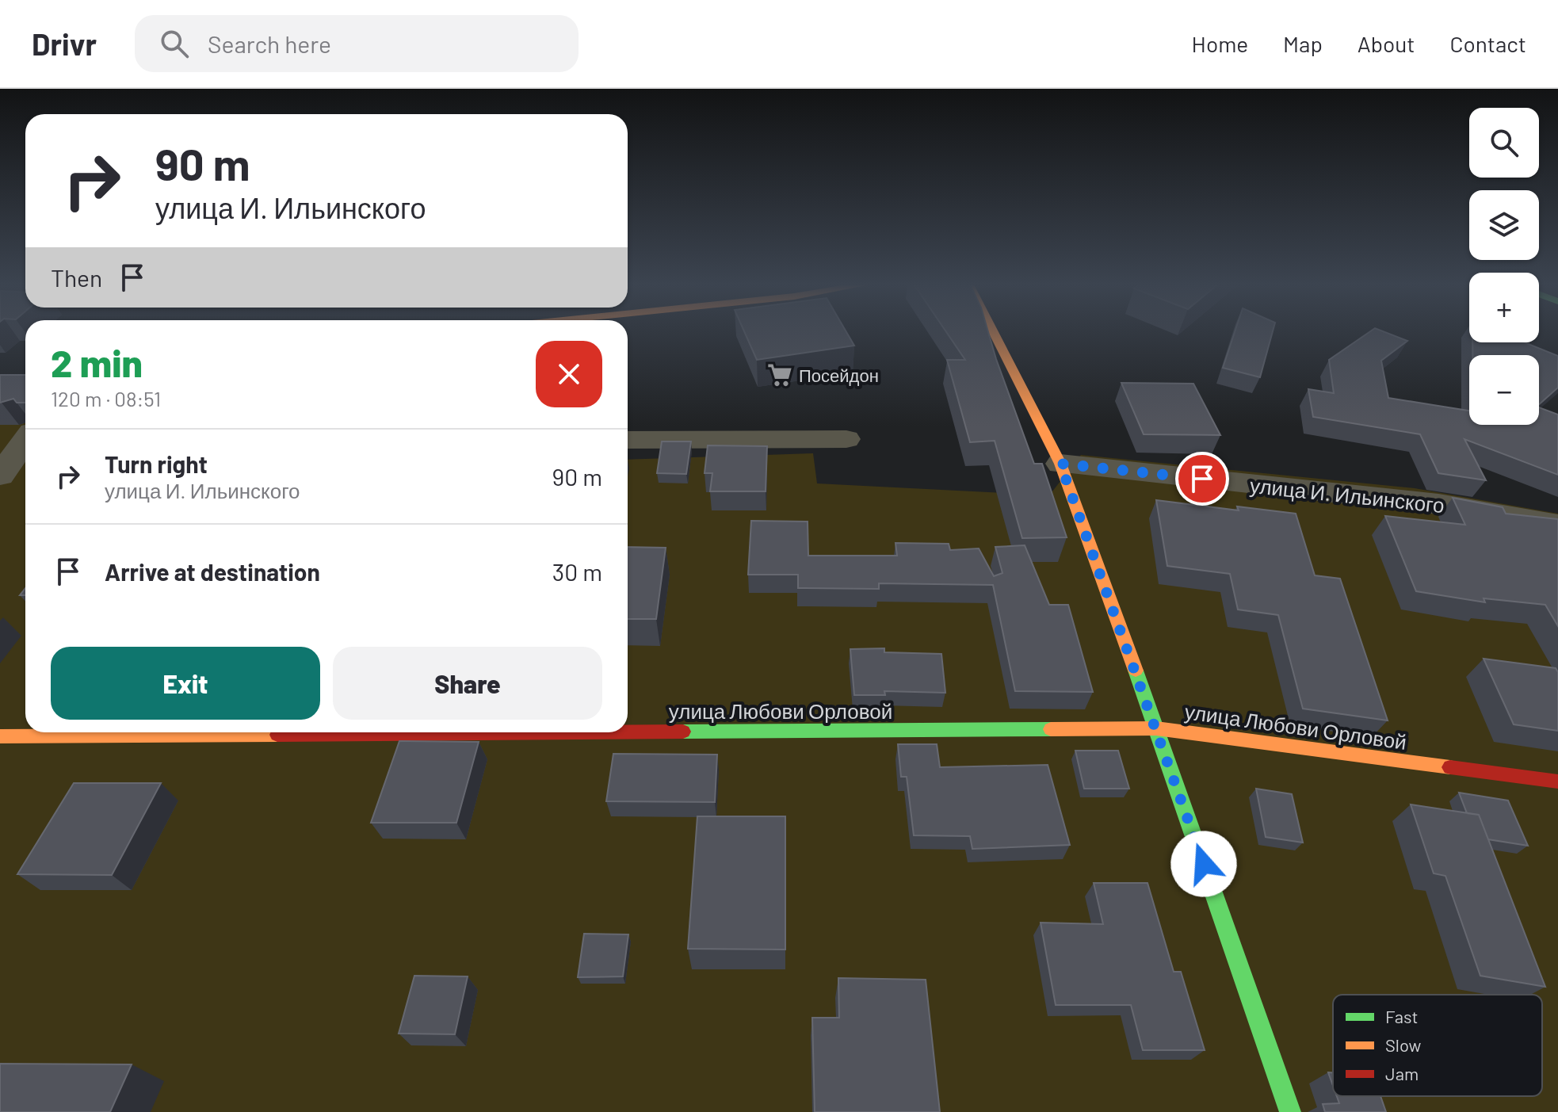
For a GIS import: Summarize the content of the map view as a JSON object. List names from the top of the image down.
{
  "streets": {
    "street": ["улица И. Ильинского", "улица Любови Орловой"]
  },
  "places": {
    "supermarket": ["Посейдон"]
  },
  "legend": ["Fast", "Slow", "Jam"],
  "page": {
    "header": "Drivr",
    "search": "Search here",
    "nav": [
      "Home",
      "Map",
      "About",
      "Contact"
    ],
    "map_buttons": ["+", "−"],
    "turn": ["90 m", "улица И. Ильинского"],
    "then": "Then",
    "heading": ["2 min", "120 m · 08:51"],
    "list": [
      {
        "name": "Turn right",
        "note": "улица И. Ильинского",
        "value": "90 m"
      },
      {
        "name": "Arrive at destination",
        "value": "30 m"
      }
    ],
    "buttons": ["Exit", "Share"]
  }
}
